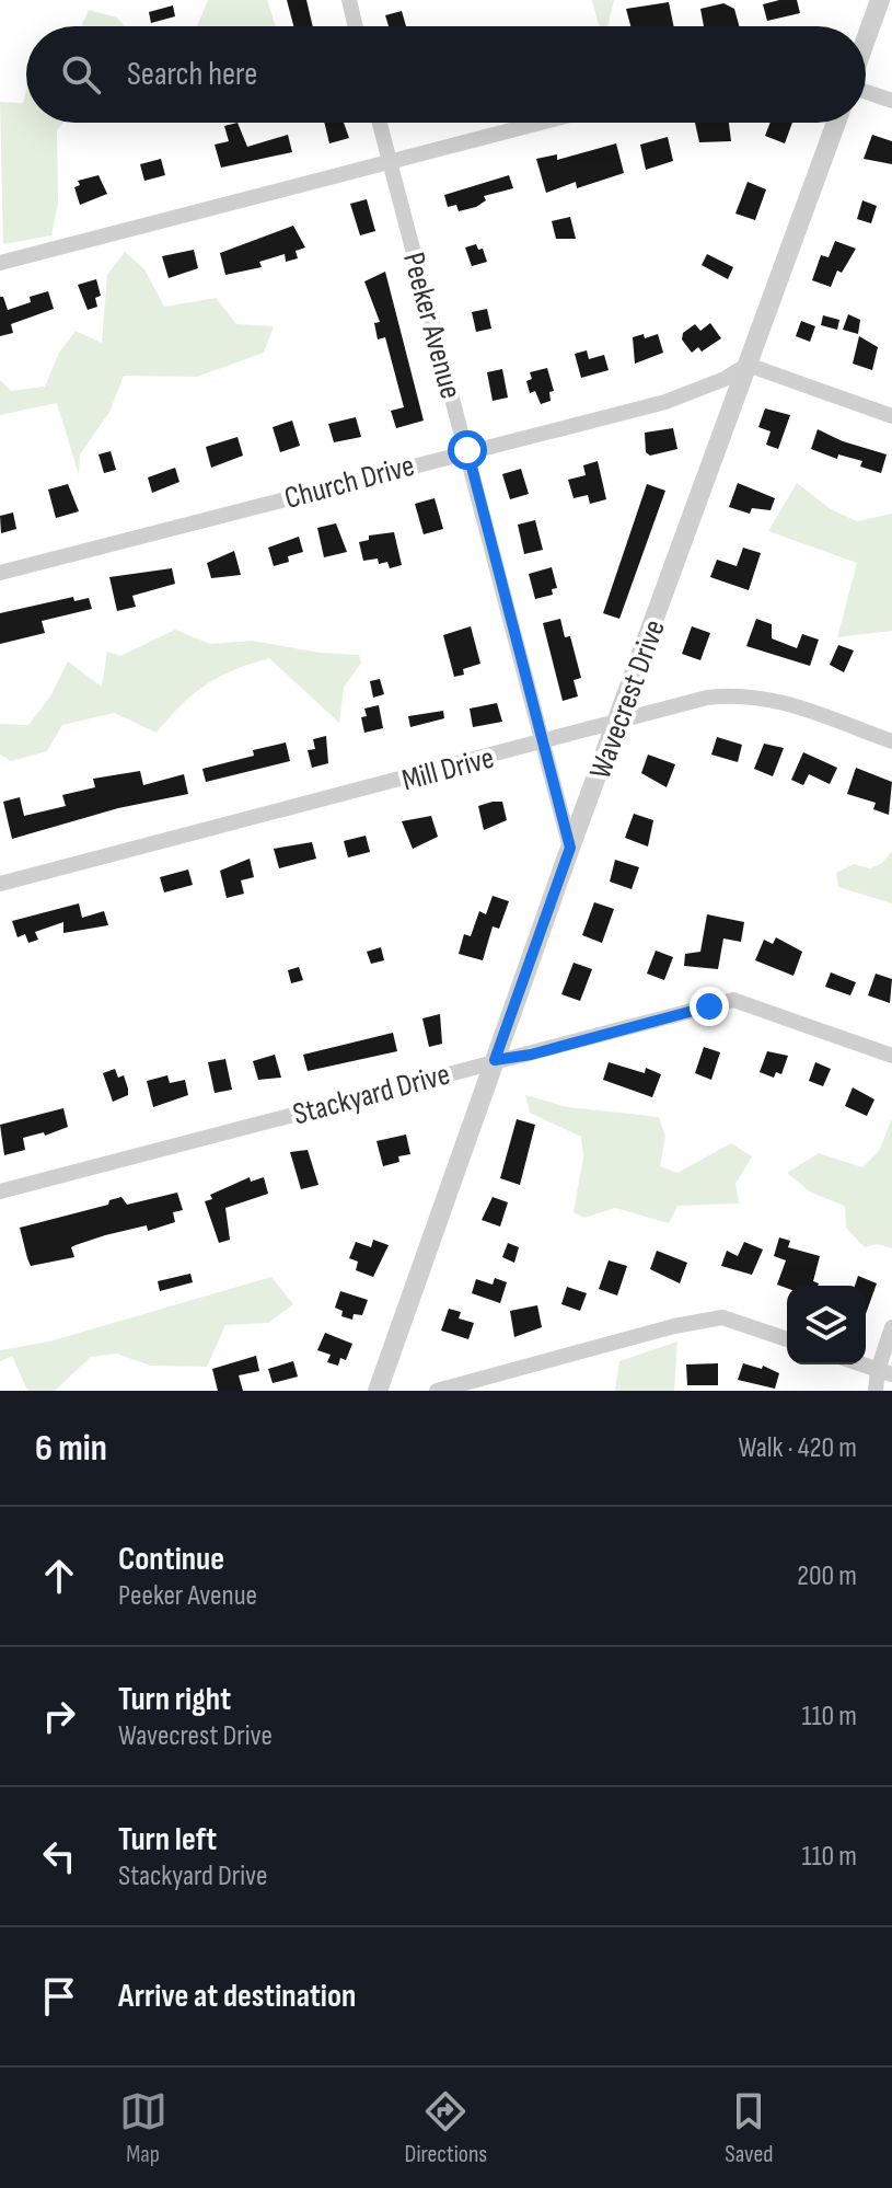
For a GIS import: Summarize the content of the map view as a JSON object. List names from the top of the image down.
{
  "streets": {
    "street": [
      "Peeker Avenue",
      "Church Drive",
      "Wavecrest Drive",
      "Mill Drive",
      "Stackyard Drive"
    ]
  },
  "crossings": [
    ["Peeker Avenue", "Church Drive"],
    ["Peeker Avenue", "Wavecrest Drive"],
    ["Peeker Avenue", "Mill Drive"],
    ["Church Drive", "Wavecrest Drive"],
    ["Wavecrest Drive", "Mill Drive"],
    ["Wavecrest Drive", "Stackyard Drive"]
  ],
  "page": {
    "search": "Search here",
    "heading": ["6 min", "Walk · 420 m"],
    "list": [
      ["Continue", "Peeker Avenue", "200 m"],
      ["Turn right", "Wavecrest Drive", "110 m"],
      ["Turn left", "Stackyard Drive", "110 m"],
      "Arrive at destination"
    ],
    "nav": ["Map", "Directions", "Saved"]
  }
}
